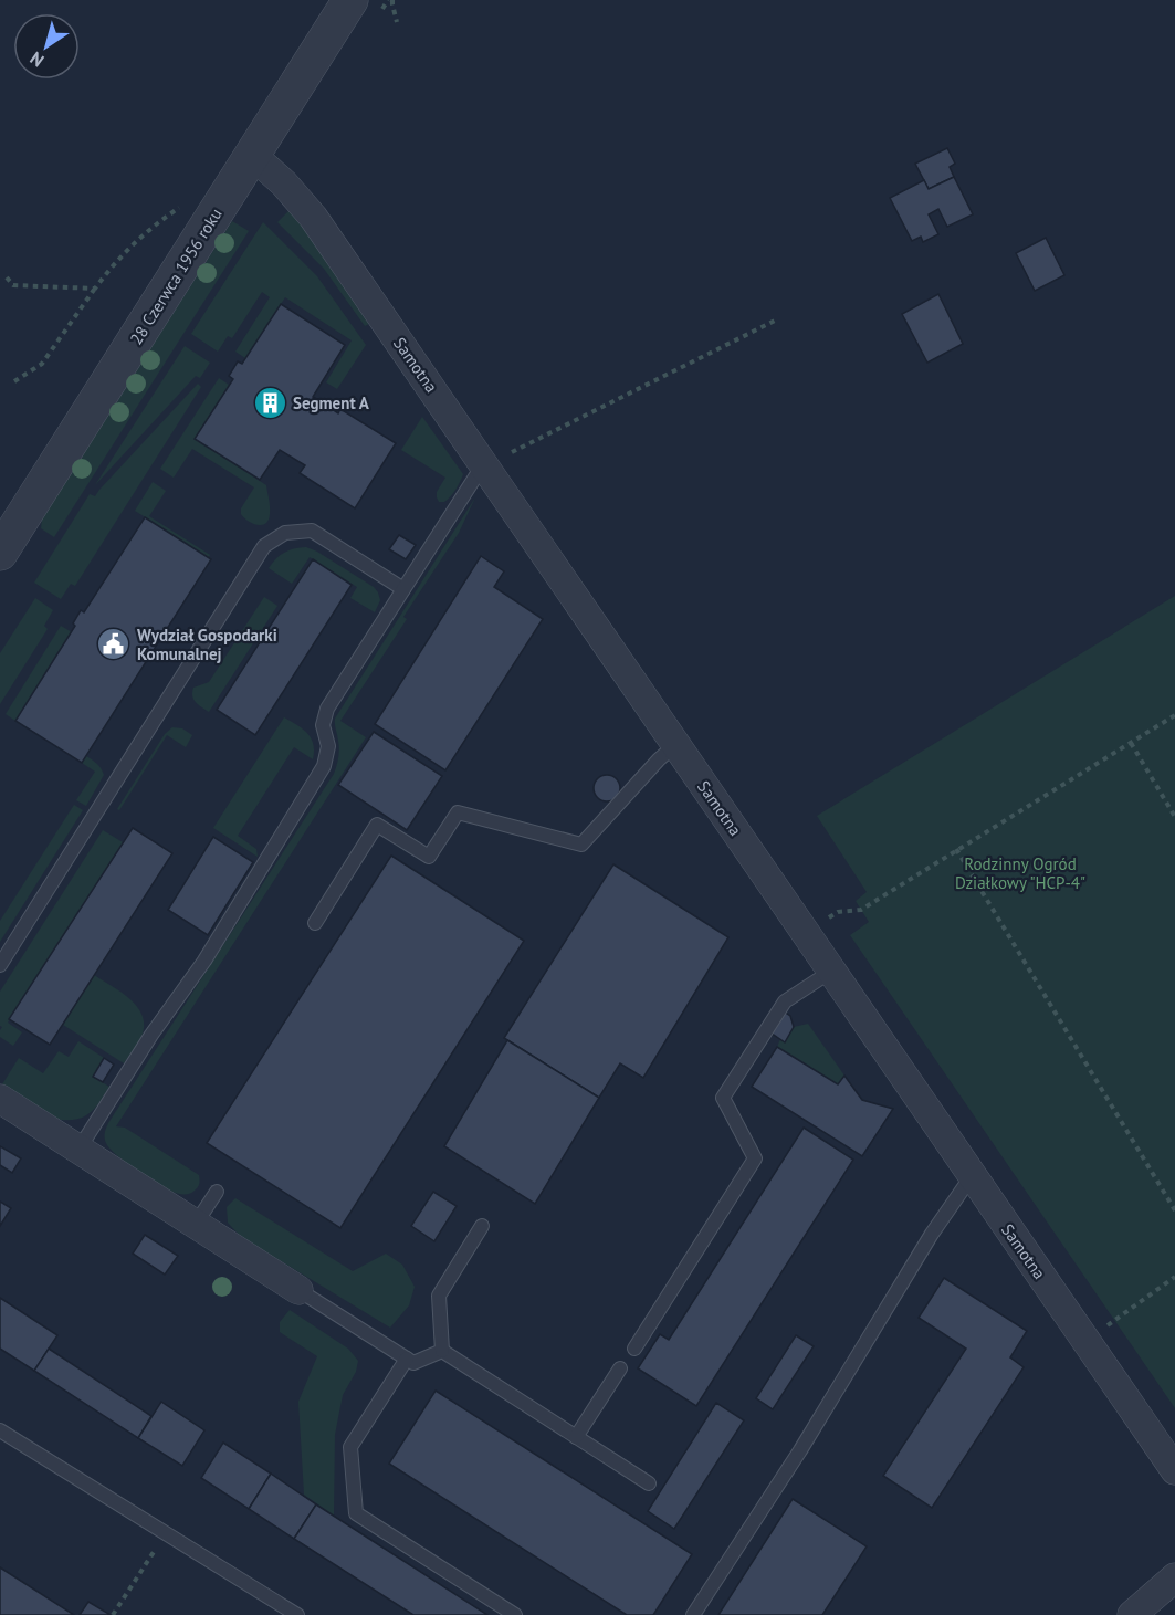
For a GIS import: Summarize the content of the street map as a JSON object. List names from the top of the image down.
{
  "streets": {
    "street": ["28 Czerwca 1956 roku", "Samotna"]
  },
  "crossings": [
    ["28 Czerwca 1956 roku", "Samotna"]
  ],
  "parks": ["Rodzinny Ogród Działkowy \"HCP-4\""],
  "places": {
    "building": ["Segment A"],
    "public building": ["Wydział Gospodarki Komunalnej"]
  },
  "north": "bottom left"
}
